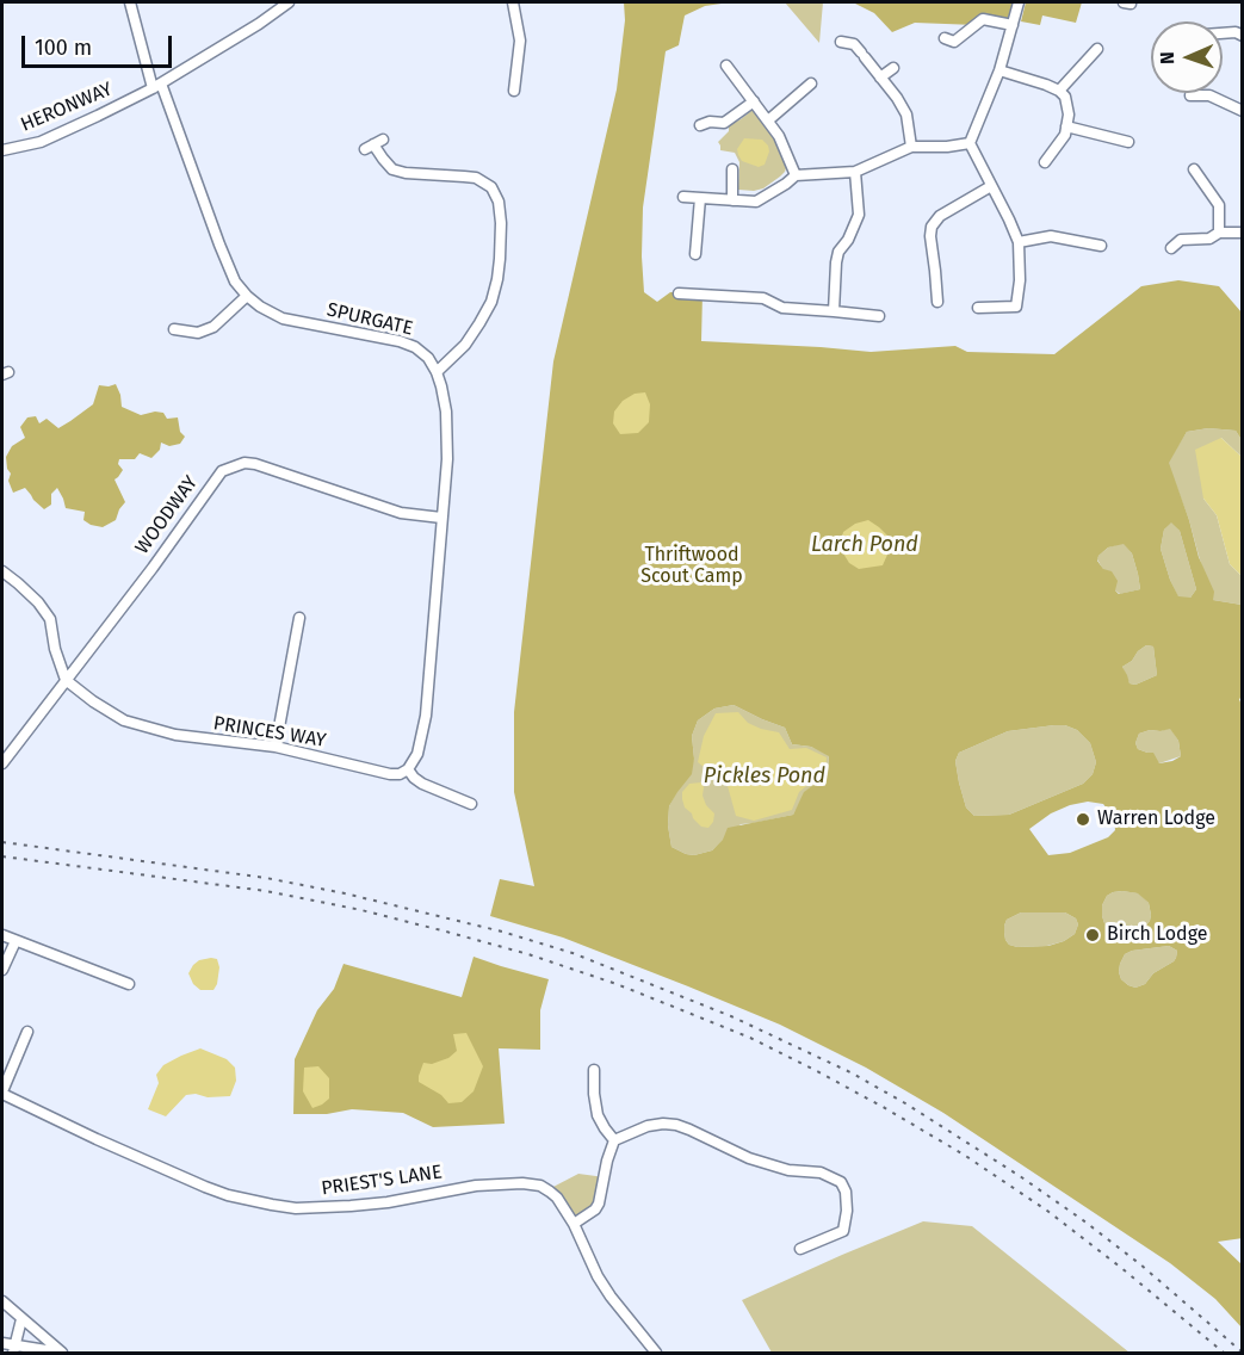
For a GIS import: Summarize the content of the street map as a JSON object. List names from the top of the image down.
{
  "streets": {
    "street": [
      "HERONWAY",
      "SPURGATE",
      "WOODWAY",
      "PRINCES WAY",
      "PRIEST'S LANE"
    ]
  },
  "crossings": [
    ["HERONWAY", "SPURGATE"],
    ["WOODWAY", "PRINCES WAY"]
  ],
  "water": ["Larch Pond", "Pickles Pond"],
  "parks": ["Thriftwood Scout Camp"],
  "places": ["Warren Lodge", "Birch Lodge"],
  "scale_bar": "100 m",
  "north": "left"
}
